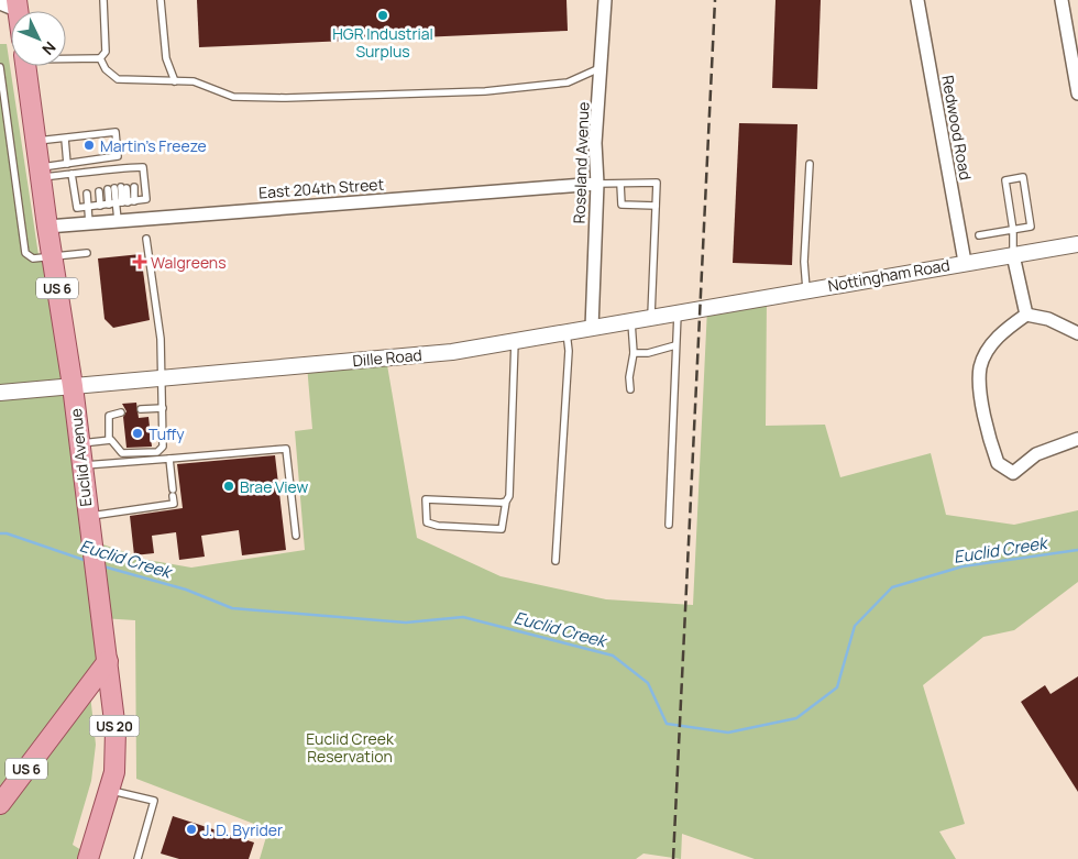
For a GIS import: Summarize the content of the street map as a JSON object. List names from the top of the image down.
{
  "streets": {
    "main road": ["US 6", "Euclid Avenue", "US 20"],
    "street": [
      "Redwood Road",
      "Roseland Avenue",
      "East 204th Street",
      "Nottingham Road",
      "Dille Road"
    ]
  },
  "crossings": [
    ["Redwood Road", "Nottingham Road"],
    ["Roseland Avenue", "East 204th Street"],
    ["Roseland Avenue", "Dille Road"],
    ["East 204th Street", "Euclid Avenue"],
    ["Nottingham Road", "Dille Road"],
    ["US 6", "Euclid Avenue"],
    ["Dille Road", "Euclid Avenue"]
  ],
  "water": ["Euclid Creek"],
  "parks": ["Euclid Creek Reservation"],
  "places": {
    "other": [
      "HGR Industrial Surplus",
      "Martin's Freeze",
      "Tuffy",
      "Brae View",
      "J. D. Byrider"
    ],
    "health": ["Walgreens"]
  },
  "north": "bottom right"
}
